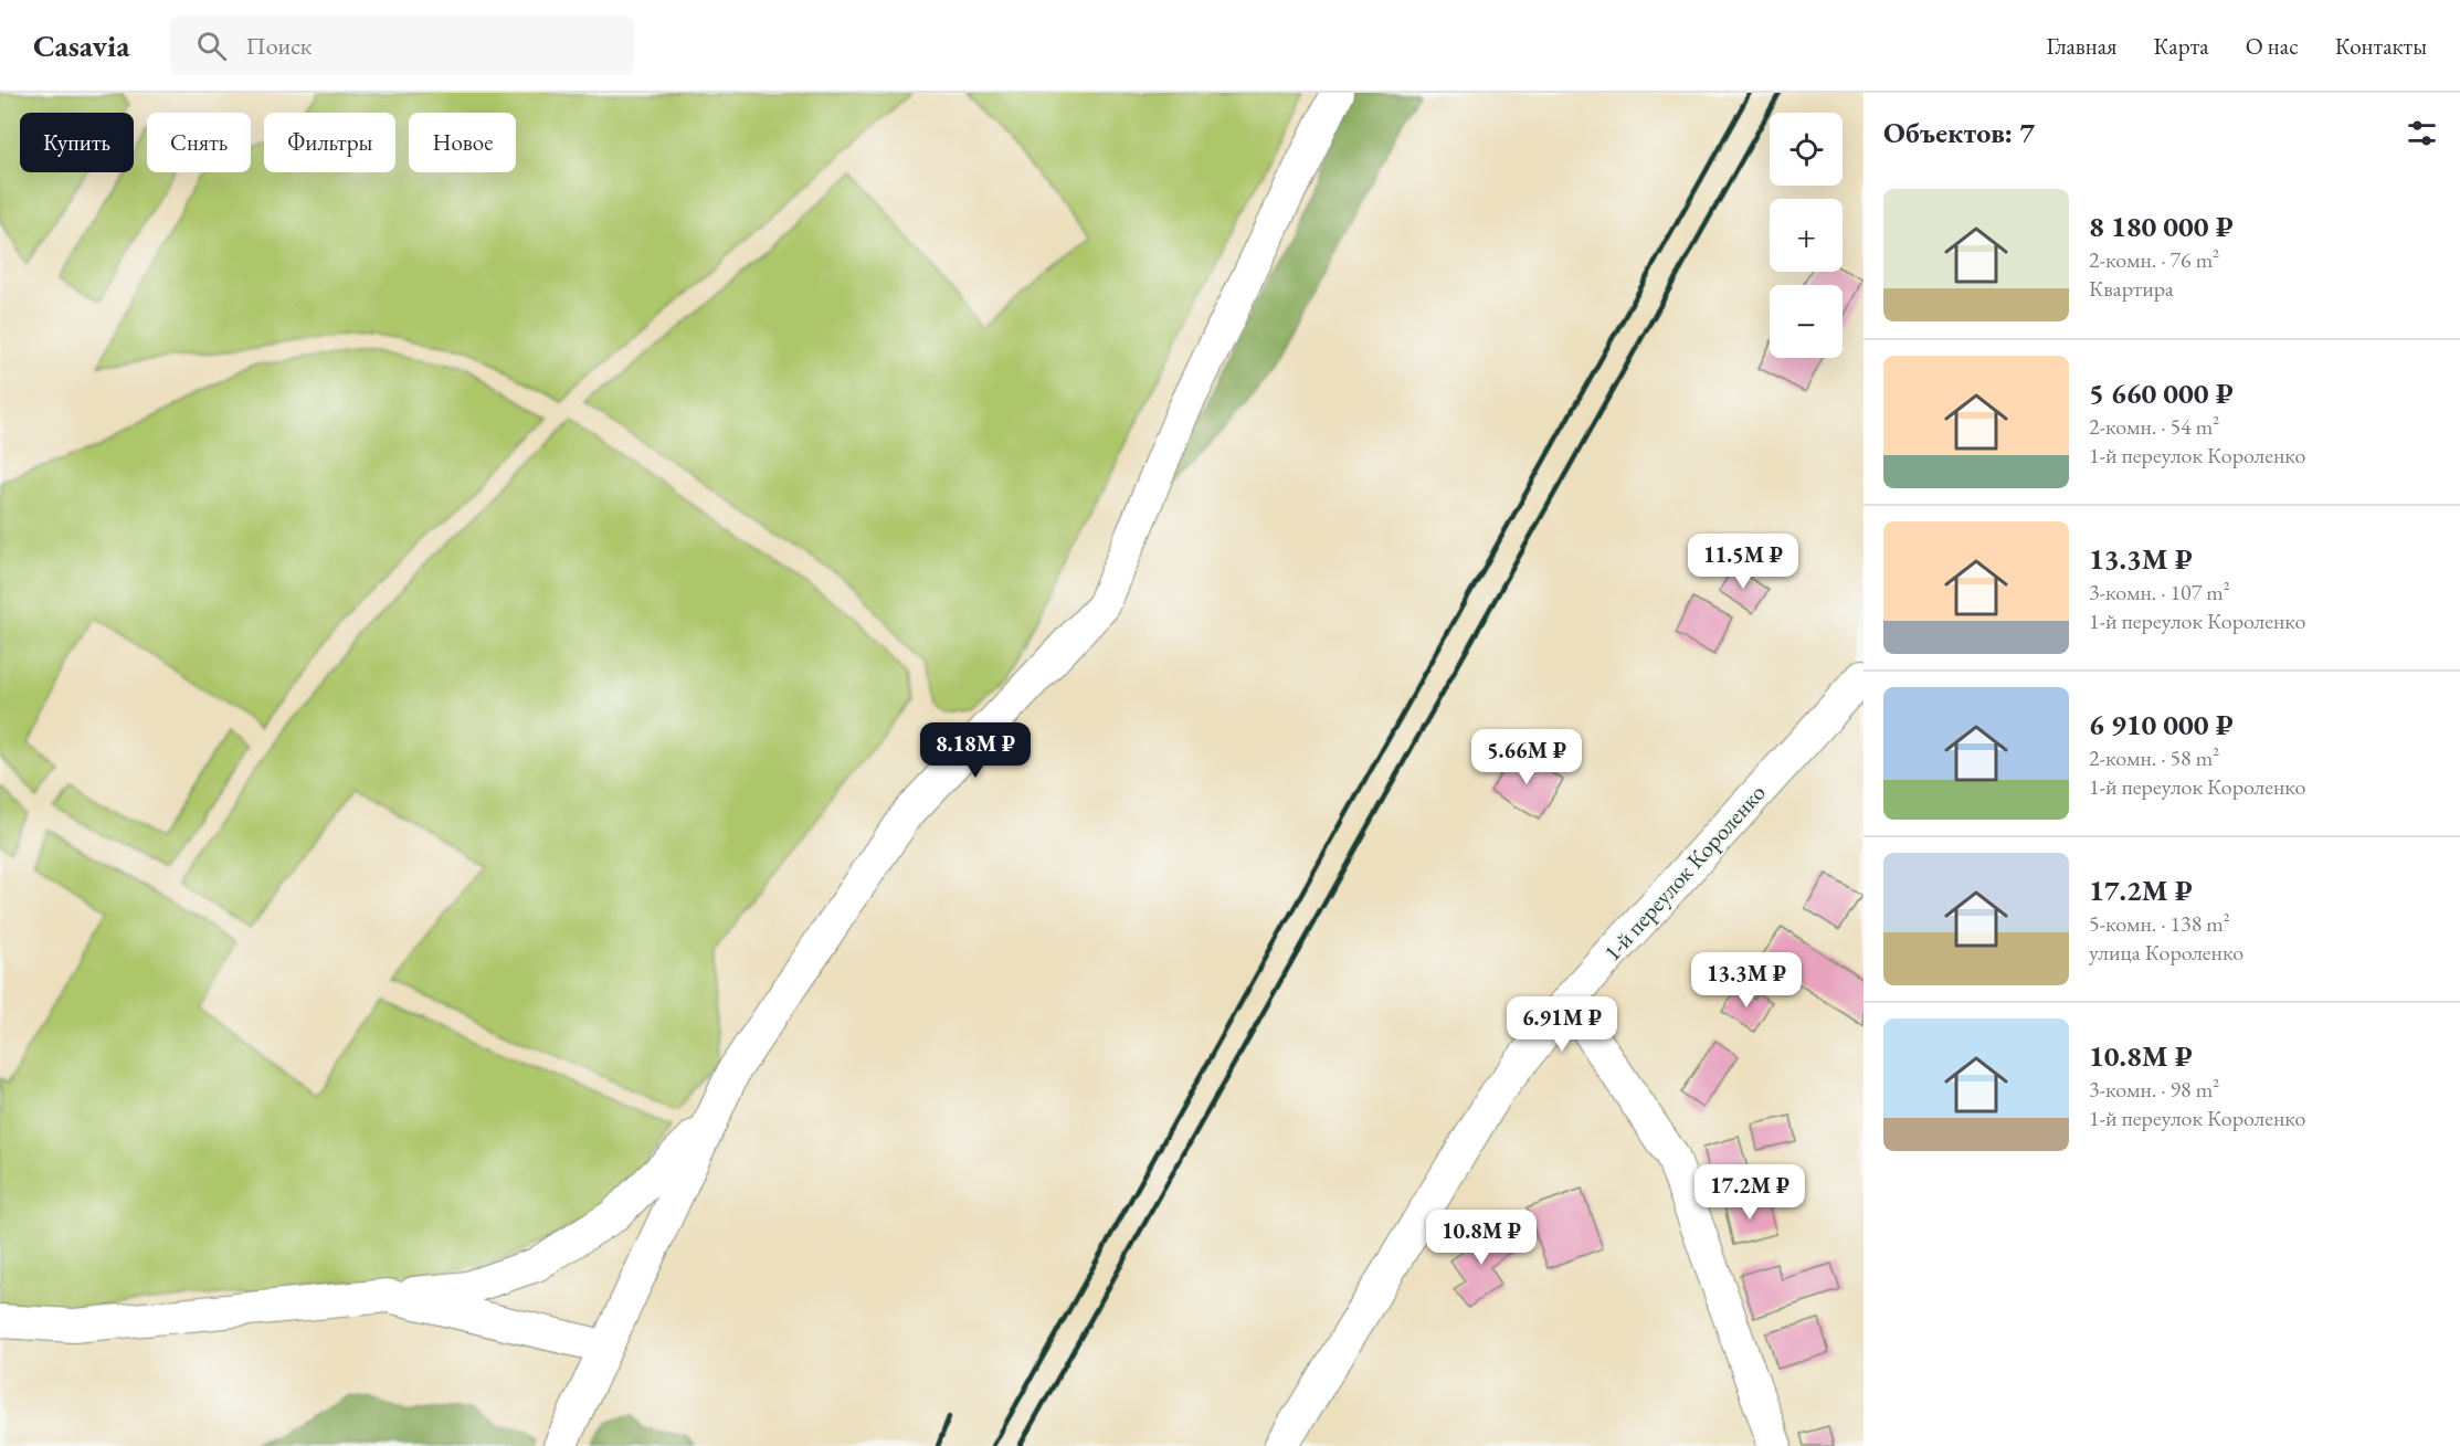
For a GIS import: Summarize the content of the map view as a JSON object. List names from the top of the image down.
{
  "streets": {
    "street": ["1-й переулок Короленко"]
  },
  "page": {
    "header": "Casavia",
    "search": "Поиск",
    "nav": [
      "Главная",
      "Карта",
      "О нас",
      "Контакты"
    ],
    "heading": "Объектов: 7",
    "map_buttons": ["+", "−"],
    "chip": [
      "Купить",
      "Снять",
      "Фильтры",
      "Новое"
    ],
    "list": [
      {
        "name": "8 180 000 ₽",
        "note": "2-комн. · 76 m² · Квартира"
      },
      {
        "name": "5 660 000 ₽",
        "note": "2-комн. · 54 m² · 1-й переулок Короленко"
      },
      {
        "name": "13.3M ₽",
        "note": "3-комн. · 107 m² · 1-й переулок Короленко"
      },
      {
        "name": "6 910 000 ₽",
        "note": "2-комн. · 58 m² · 1-й переулок Короленко"
      },
      {
        "name": "17.2M ₽",
        "note": "5-комн. · 138 m² · улица Короленко"
      },
      {
        "name": "10.8M ₽",
        "note": "3-комн. · 98 m² · 1-й переулок Короленко"
      }
    ],
    "price": [
      "11.5M ₽",
      "8.18M ₽",
      "5.66M ₽",
      "13.3M ₽",
      "6.91M ₽",
      "17.2M ₽",
      "10.8M ₽"
    ]
  }
}
